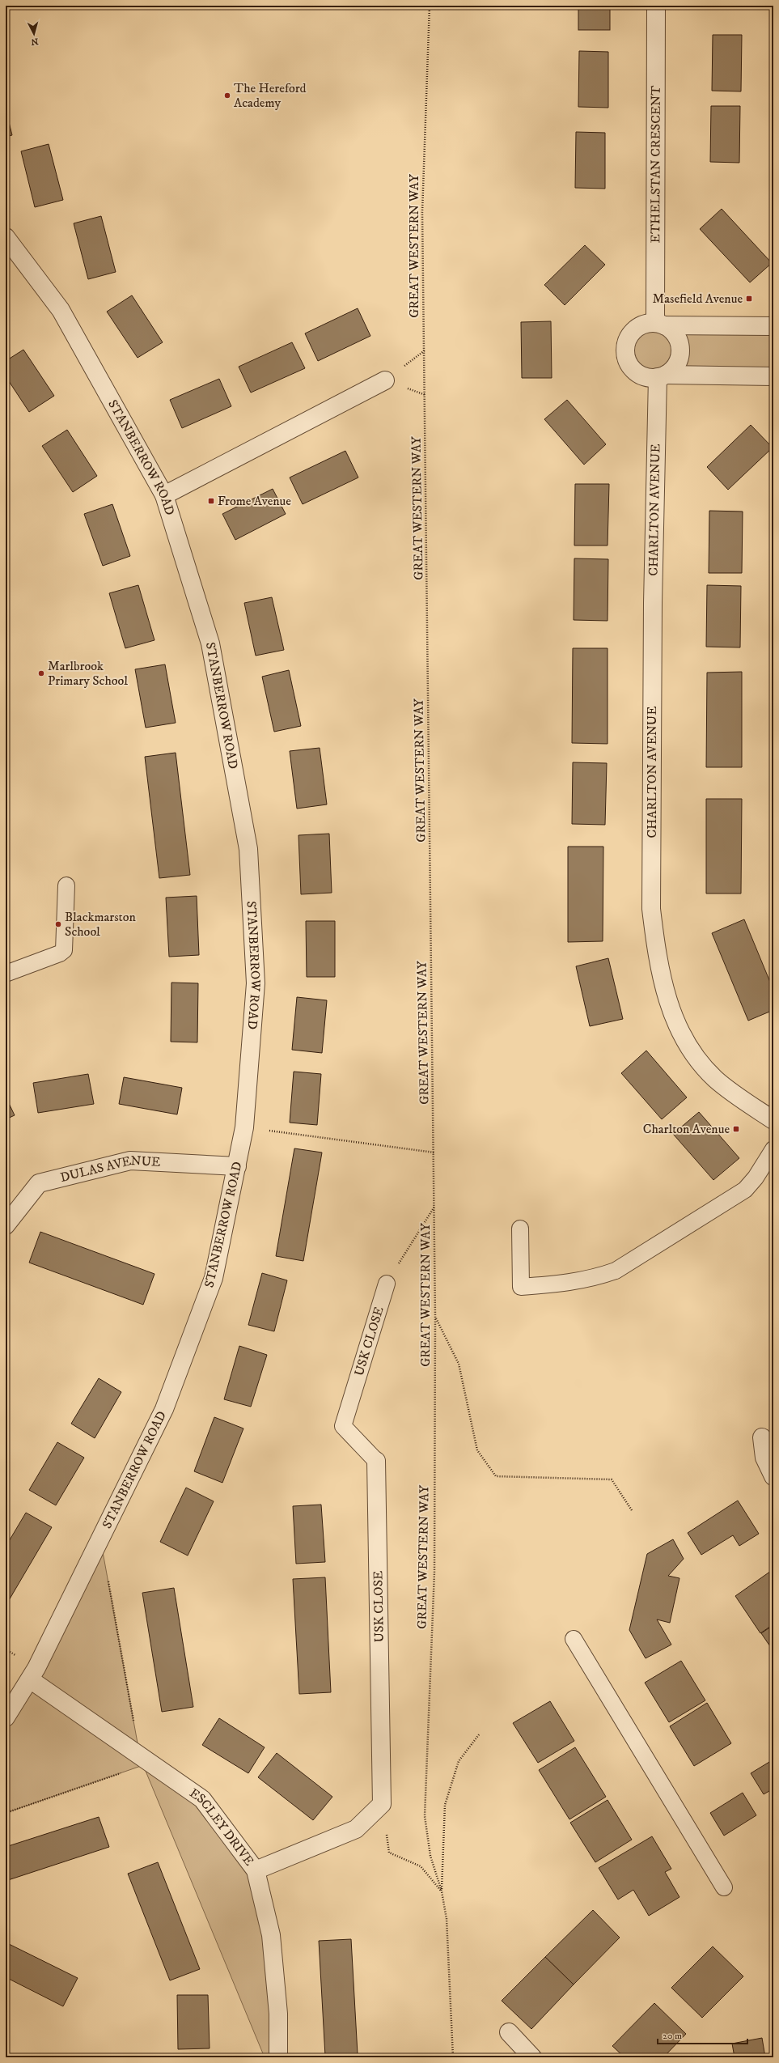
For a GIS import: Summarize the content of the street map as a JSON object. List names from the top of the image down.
{
  "streets": {
    "street": [
      "ETHELSTAN CRESCENT",
      "STANBERROW ROAD",
      "CHARLTON AVENUE",
      "DULAS AVENUE",
      "USK CLOSE",
      "ESCLEY DRIVE"
    ],
    "path": ["GREAT WESTERN WAY"]
  },
  "crossings": [
    ["ETHELSTAN CRESCENT", "CHARLTON AVENUE"],
    ["STANBERROW ROAD", "DULAS AVENUE"],
    ["STANBERROW ROAD", "ESCLEY DRIVE"]
  ],
  "places": {
    "other": ["The Hereford Academy", "Marlbrook Primary School", "Blackmarston School"],
    "transit": ["Masefield Avenue", "Frome Avenue", "Charlton Avenue"]
  },
  "scale_bar": "20 m",
  "north": "bottom"
}
